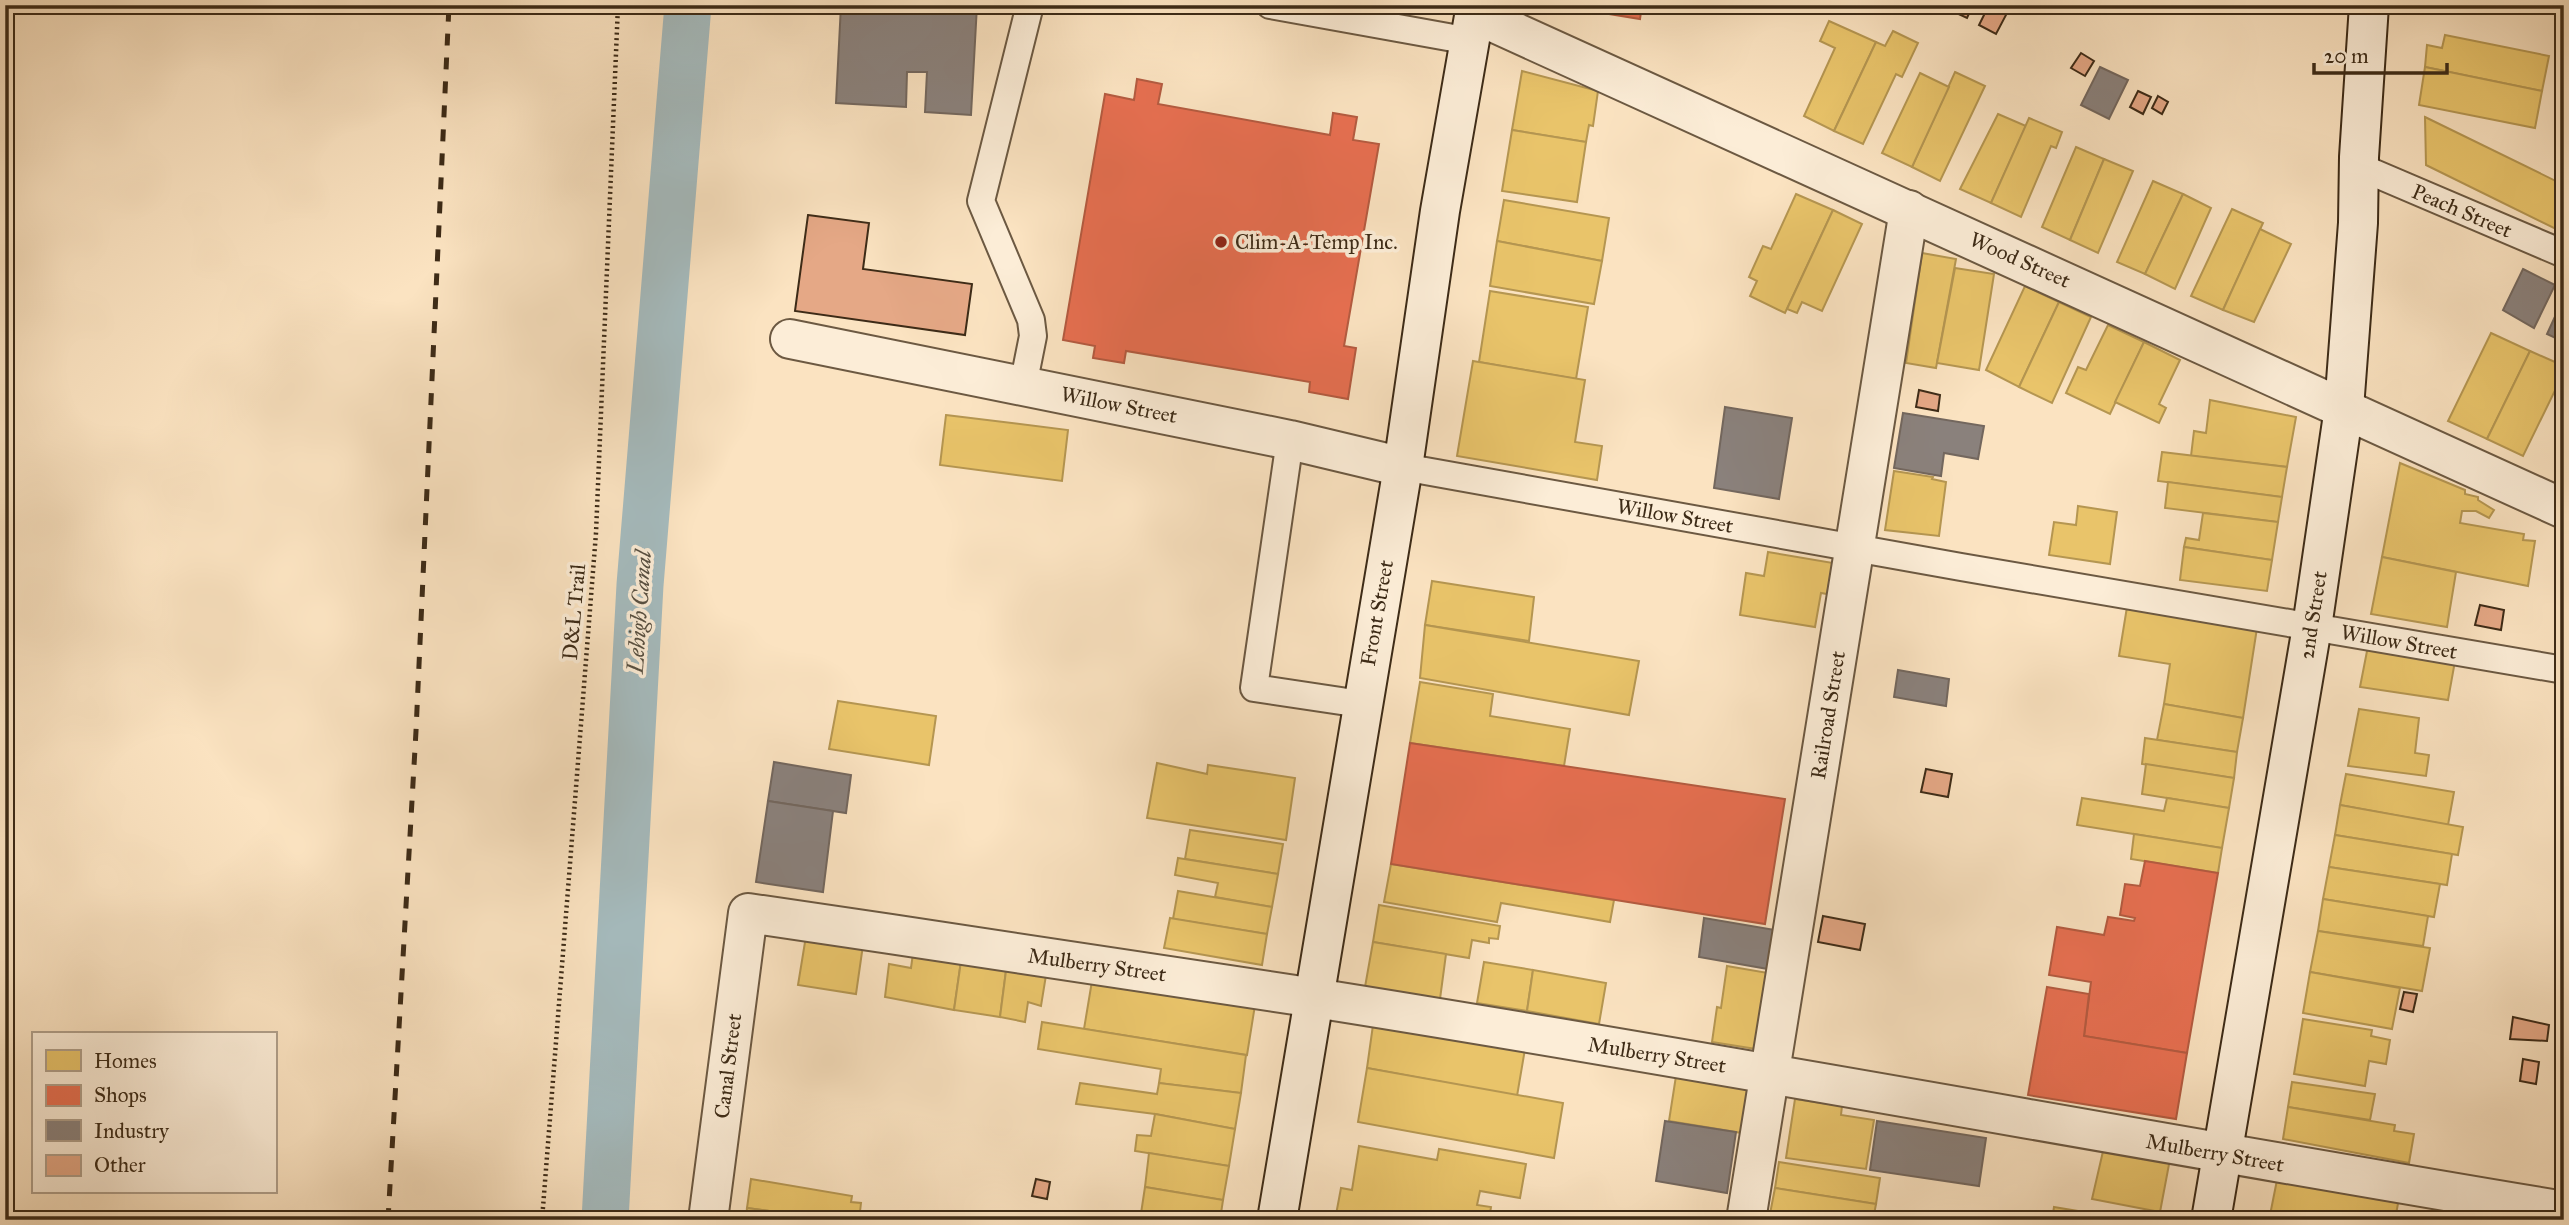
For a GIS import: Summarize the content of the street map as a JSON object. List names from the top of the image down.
{
  "streets": {
    "street": [
      "Wood Street",
      "Willow Street",
      "Front Street",
      "2nd Street",
      "Railroad Street",
      "Mulberry Street",
      "Canal Street"
    ],
    "lane": ["Peach Street"],
    "path": ["D&L Trail"]
  },
  "crossings": [
    ["Peach Street", "2nd Street"],
    ["Wood Street", "Front Street"],
    ["Wood Street", "2nd Street"],
    ["Wood Street", "Railroad Street"],
    ["Willow Street", "Front Street"],
    ["Willow Street", "2nd Street"],
    ["Willow Street", "Railroad Street"],
    ["Front Street", "Mulberry Street"],
    ["2nd Street", "Mulberry Street"],
    ["Railroad Street", "Mulberry Street"],
    ["Mulberry Street", "Canal Street"]
  ],
  "water": ["Lehigh Canal"],
  "places": ["Clim-A-Temp Inc."],
  "legend": [
    "Homes",
    "Shops",
    "Industry",
    "Other"
  ],
  "scale_bar": "20 m"
}
